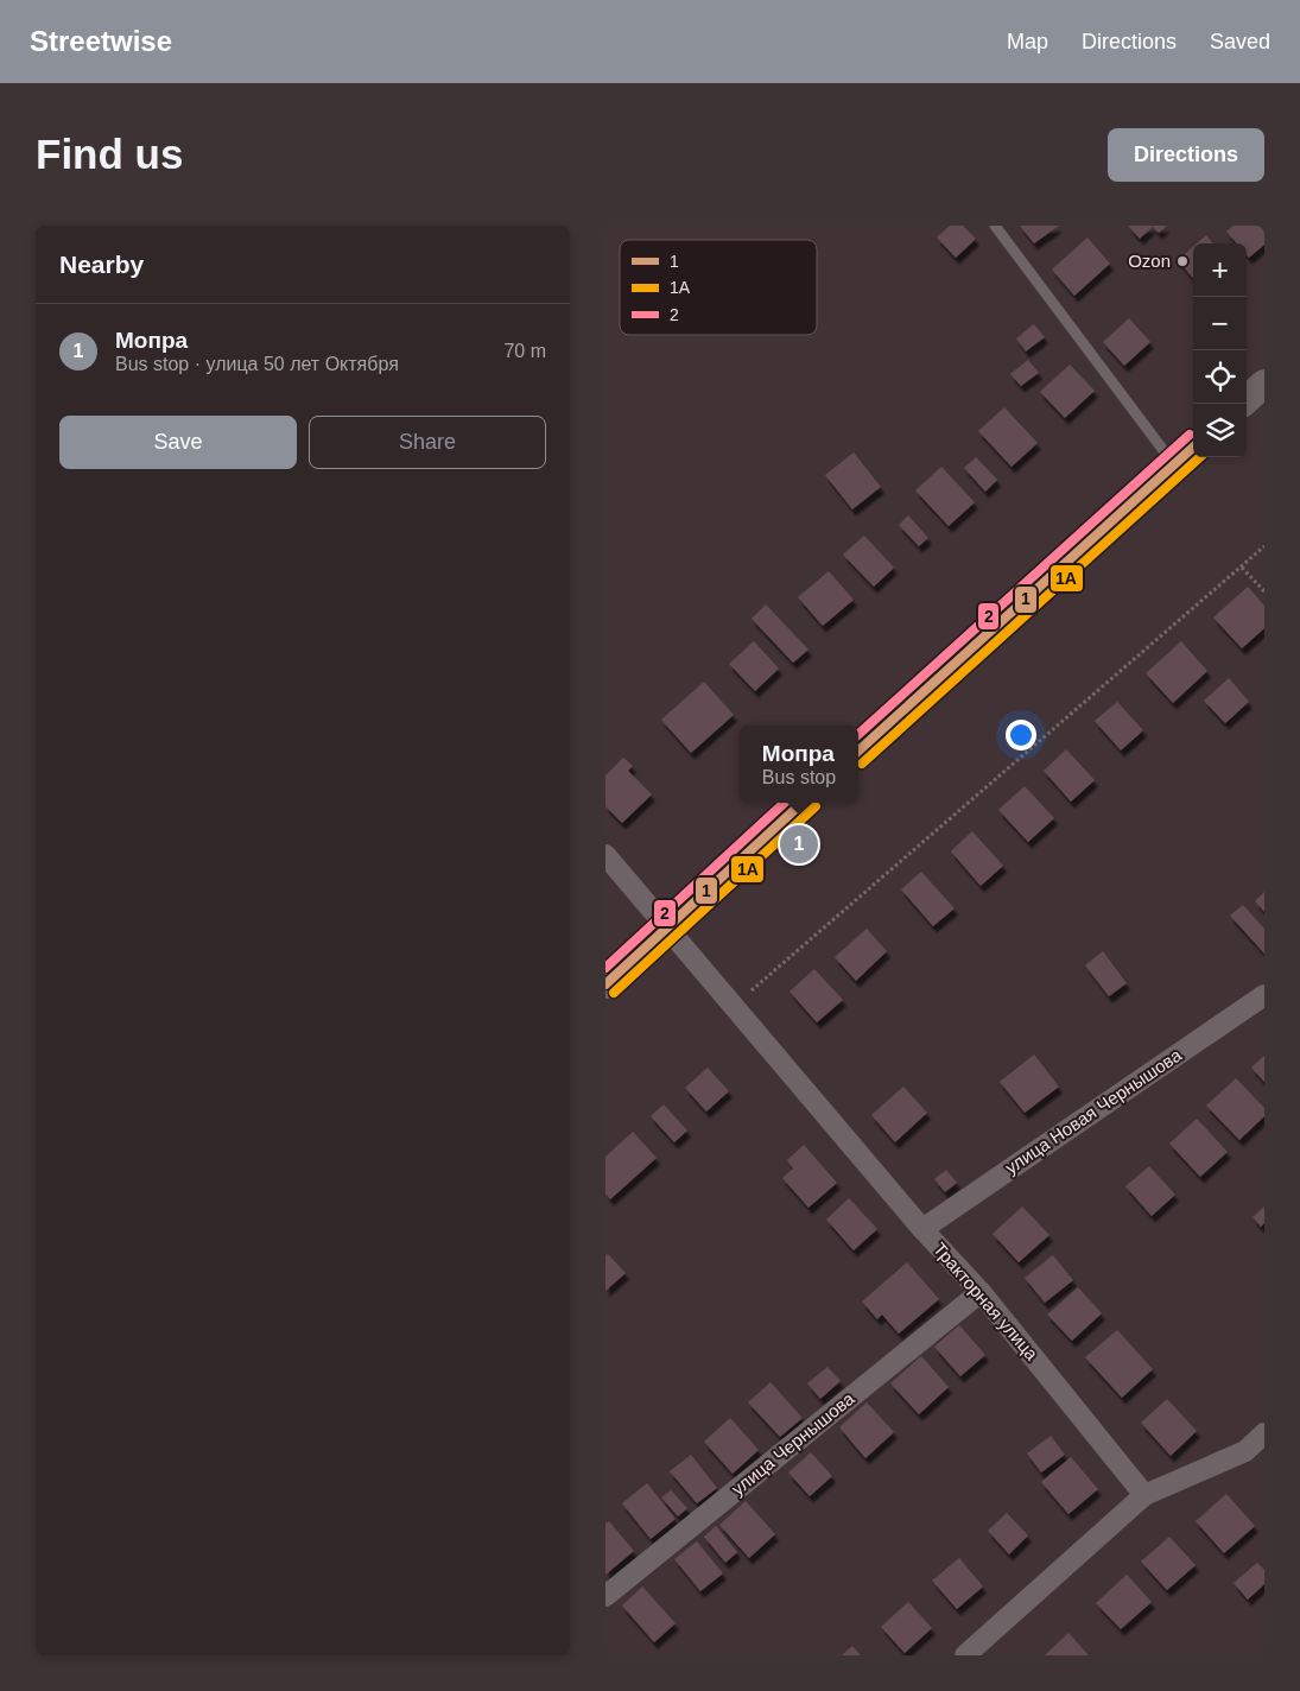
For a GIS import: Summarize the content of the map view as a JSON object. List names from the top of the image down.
{
  "streets": {
    "street": ["улица Новая Чернышова", "Тракторная улица", "улица Чернышова"]
  },
  "crossings": [
    ["улица Новая Чернышова", "Тракторная улица"],
    ["Тракторная улица", "улица Чернышова"]
  ],
  "places": ["Ozon"],
  "lines": ["transit line 2", "transit line 1", "transit line 1А"],
  "legend": ["1", "1А", "2"],
  "page": {
    "header": "Streetwise",
    "nav": ["Map", "Directions", "Saved"],
    "buttons": [
      "Directions",
      ["Save", "Share"]
    ],
    "title": "Find us",
    "heading": "Nearby",
    "map_buttons": ["+", "−"],
    "list": [
      {
        "mark": "1",
        "name": "Мопра",
        "note": "Bus stop · улица 50 лет Октября",
        "value": "70 m"
      }
    ],
    "popup": ["Мопра", "Bus stop"],
    "pins": "1"
  }
}
